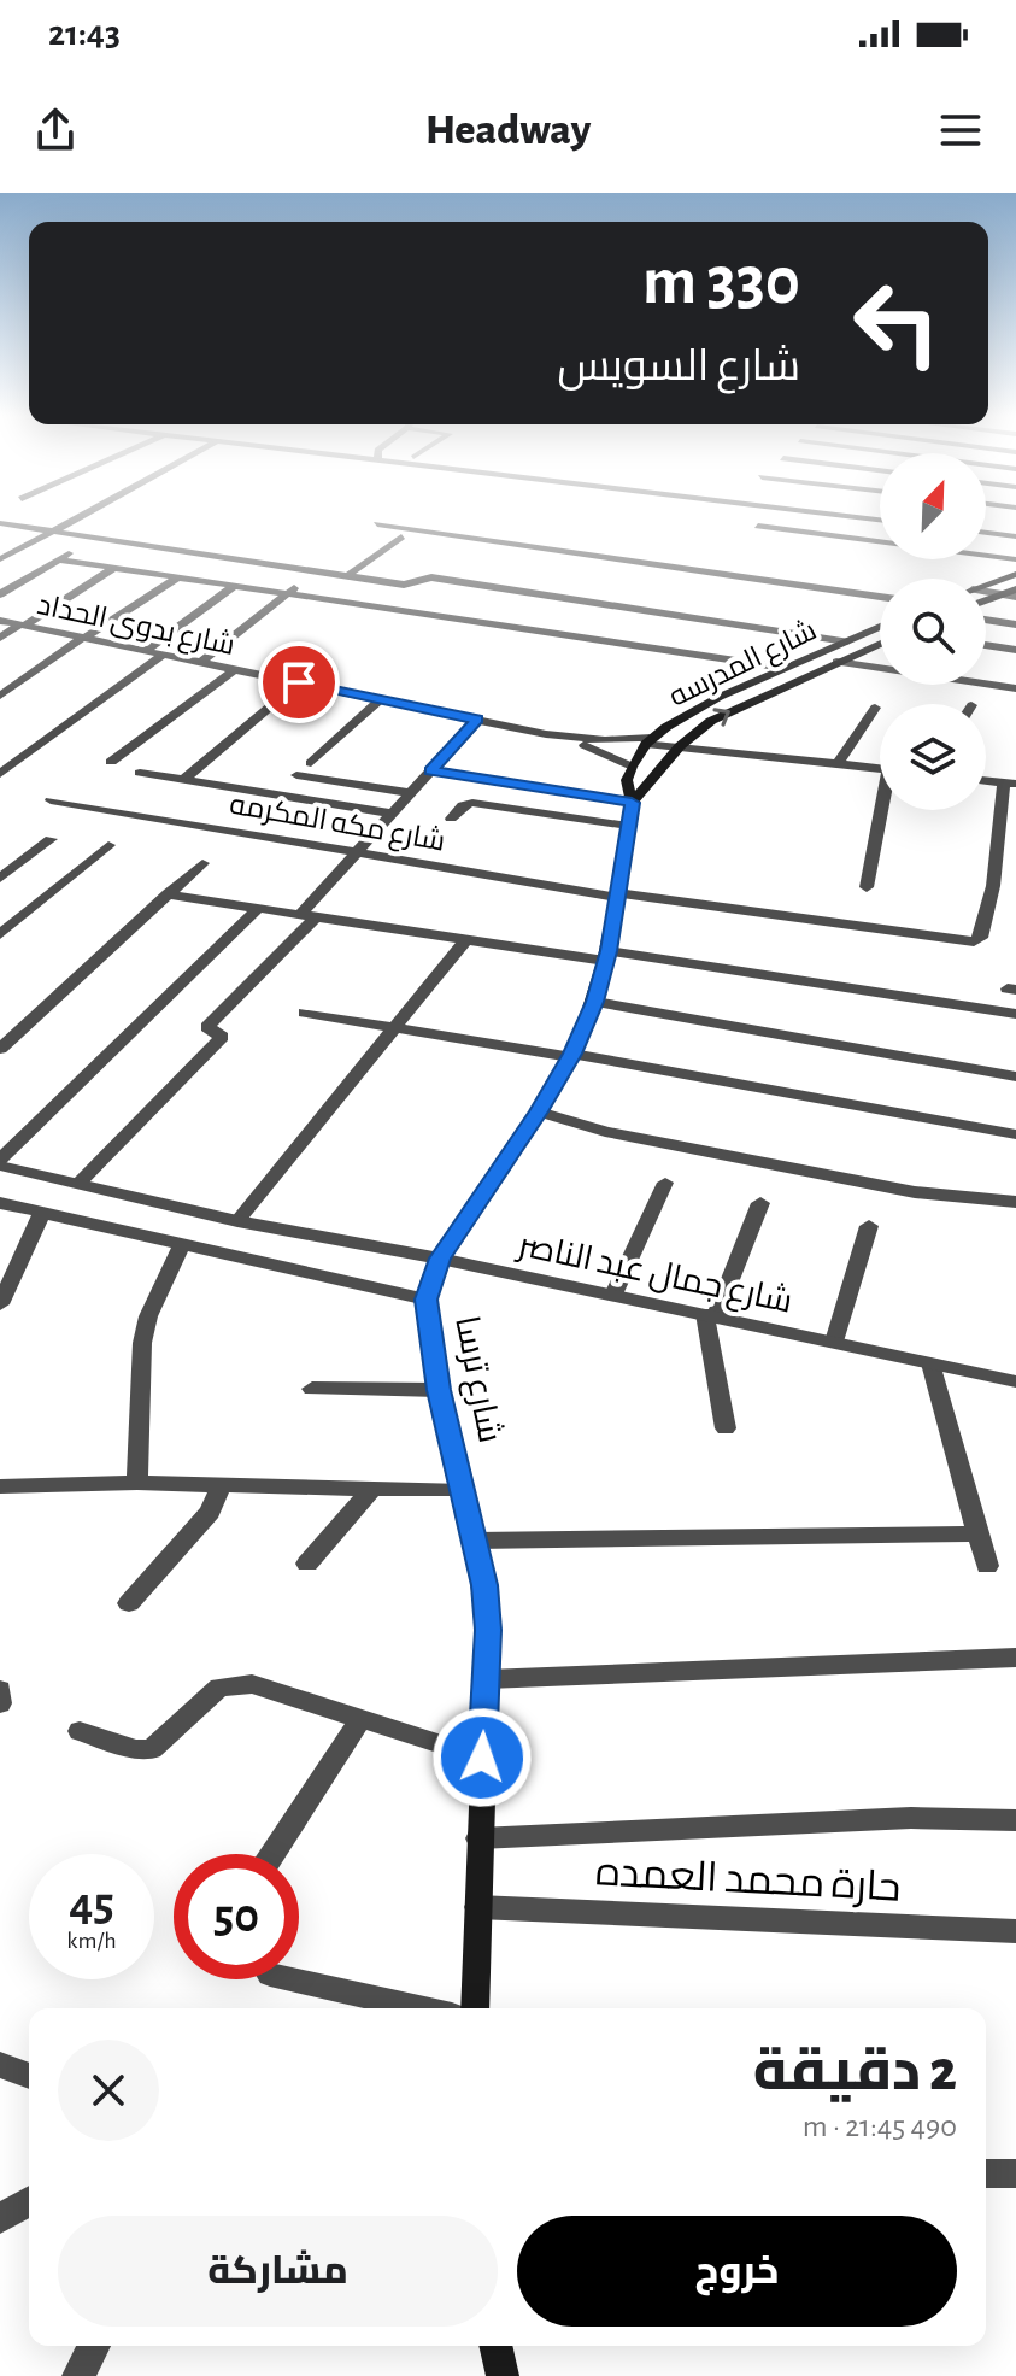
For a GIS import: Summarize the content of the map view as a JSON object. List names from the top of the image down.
{
  "streets": {
    "main road": ["شارع المدرسه", "شارع ترسا"],
    "street": [
      "شارع بدوى الحداد",
      "شارع مكه المكرمه",
      "شارع جمال عبد الناصر",
      "حارة محمد العمده"
    ]
  },
  "crossings": [
    ["شارع بدوى الحداد", "شارع المدرسه"],
    ["شارع المدرسه", "شارع ترسا"],
    ["شارع مكه المكرمه", "شارع ترسا"],
    ["شارع جمال عبد الناصر", "شارع ترسا"],
    ["شارع ترسا", "حارة محمد العمده"]
  ],
  "north": "top right",
  "page": {
    "status": "21:43",
    "header": "Headway",
    "turn": ["330 m", "شارع السويس"],
    "speed": "45 km/h",
    "limit": "50",
    "heading": ["2 دقيقة", "490 m · 21:45"],
    "buttons": ["خروج", "مشاركة"]
  }
}
